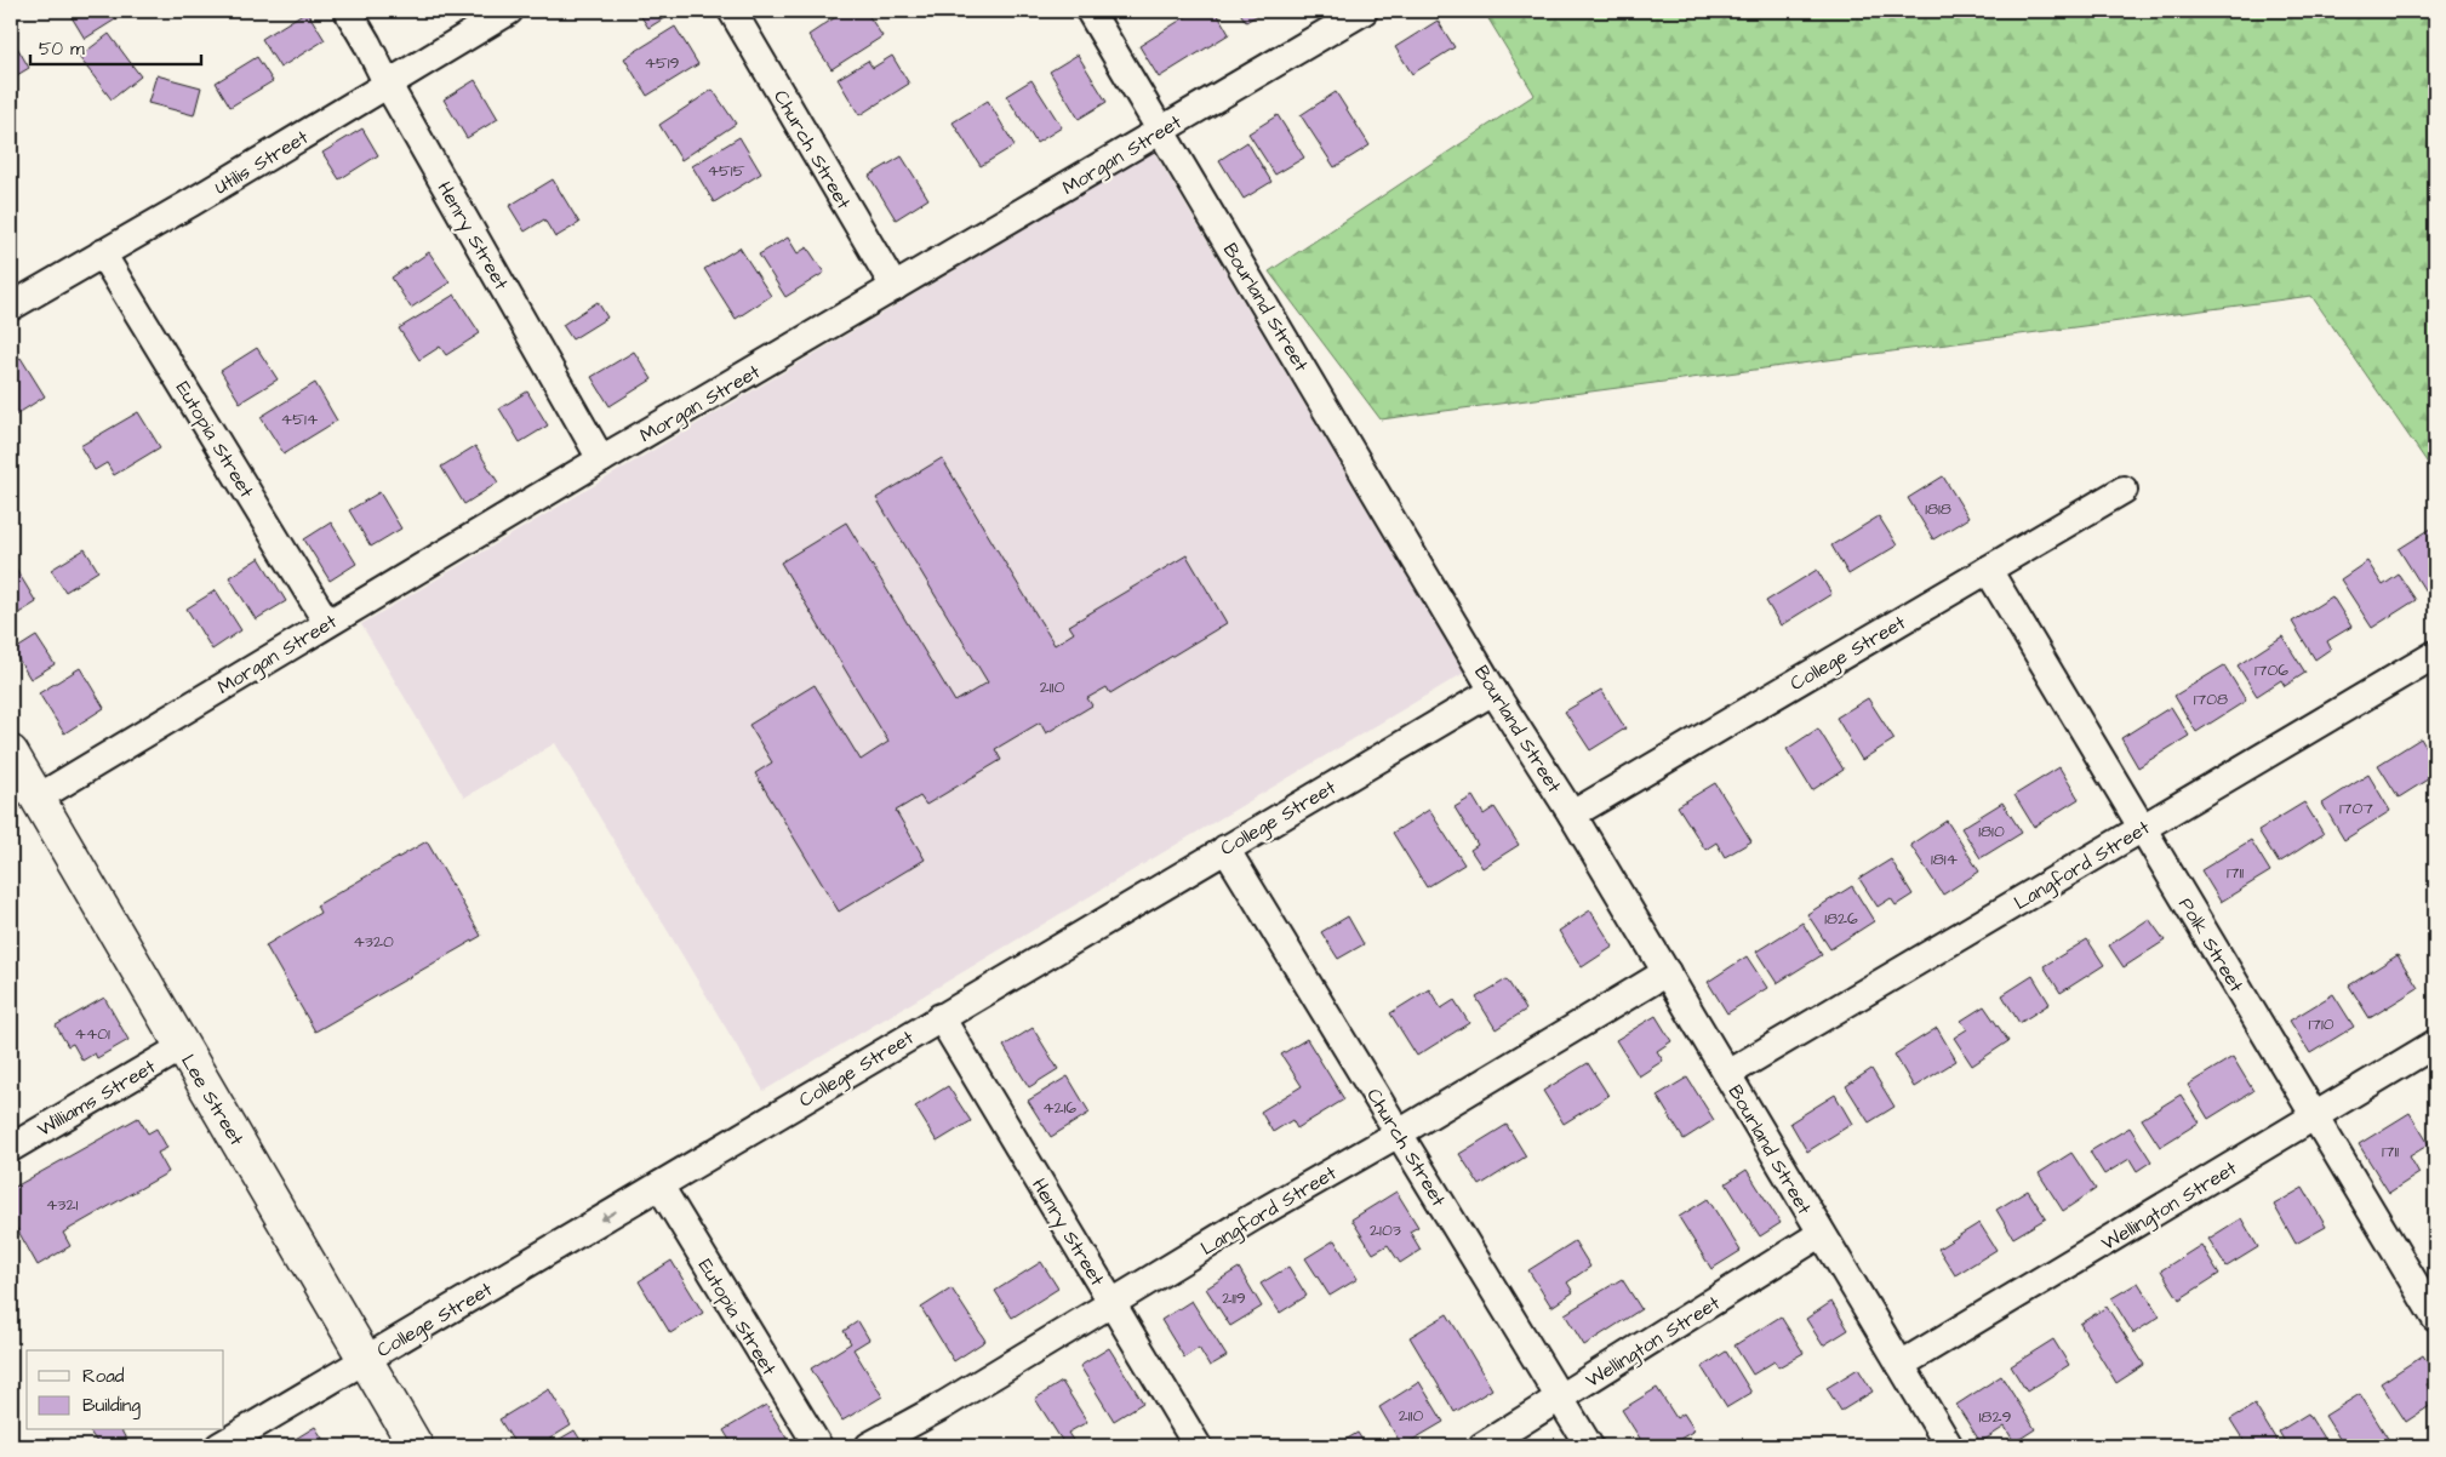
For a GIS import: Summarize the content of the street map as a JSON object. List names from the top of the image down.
{
  "streets": {
    "main road": ["Lee Street"],
    "street": [
      "Church Street",
      "Morgan Street",
      "Utilis Street",
      "Henry Street",
      "Bourland Street",
      "Eutopia Street",
      "College Street",
      "Langford Street",
      "Polk Street",
      "Williams Street",
      "Wellington Street"
    ]
  },
  "crossings": [
    ["Church Street", "Morgan Street"],
    ["Church Street", "College Street"],
    ["Church Street", "Langford Street"],
    ["Church Street", "Wellington Street"],
    ["Morgan Street", "Henry Street"],
    ["Morgan Street", "Bourland Street"],
    ["Morgan Street", "Eutopia Street"],
    ["Morgan Street", "Lee Street"],
    ["Utilis Street", "Henry Street"],
    ["Utilis Street", "Eutopia Street"],
    ["Henry Street", "College Street"],
    ["Henry Street", "Langford Street"],
    ["Bourland Street", "College Street"],
    ["Bourland Street", "Langford Street"],
    ["Bourland Street", "Wellington Street"],
    ["Eutopia Street", "College Street"],
    ["College Street", "Polk Street"],
    ["College Street", "Lee Street"],
    ["Langford Street", "Polk Street"],
    ["Polk Street", "Wellington Street"],
    ["Williams Street", "Lee Street"]
  ],
  "house_numbers": [
    "4519",
    "4515",
    "4514",
    "1818",
    "1706",
    "2110",
    "1708",
    "1707",
    "1810",
    "1814",
    "1711",
    "1826",
    "4320",
    "1710",
    "4401",
    "4216",
    "1711",
    "4321",
    "2103",
    "2119",
    "2110",
    "1829"
  ],
  "legend": ["Road", "Building"],
  "scale_bar": "50 m"
}
